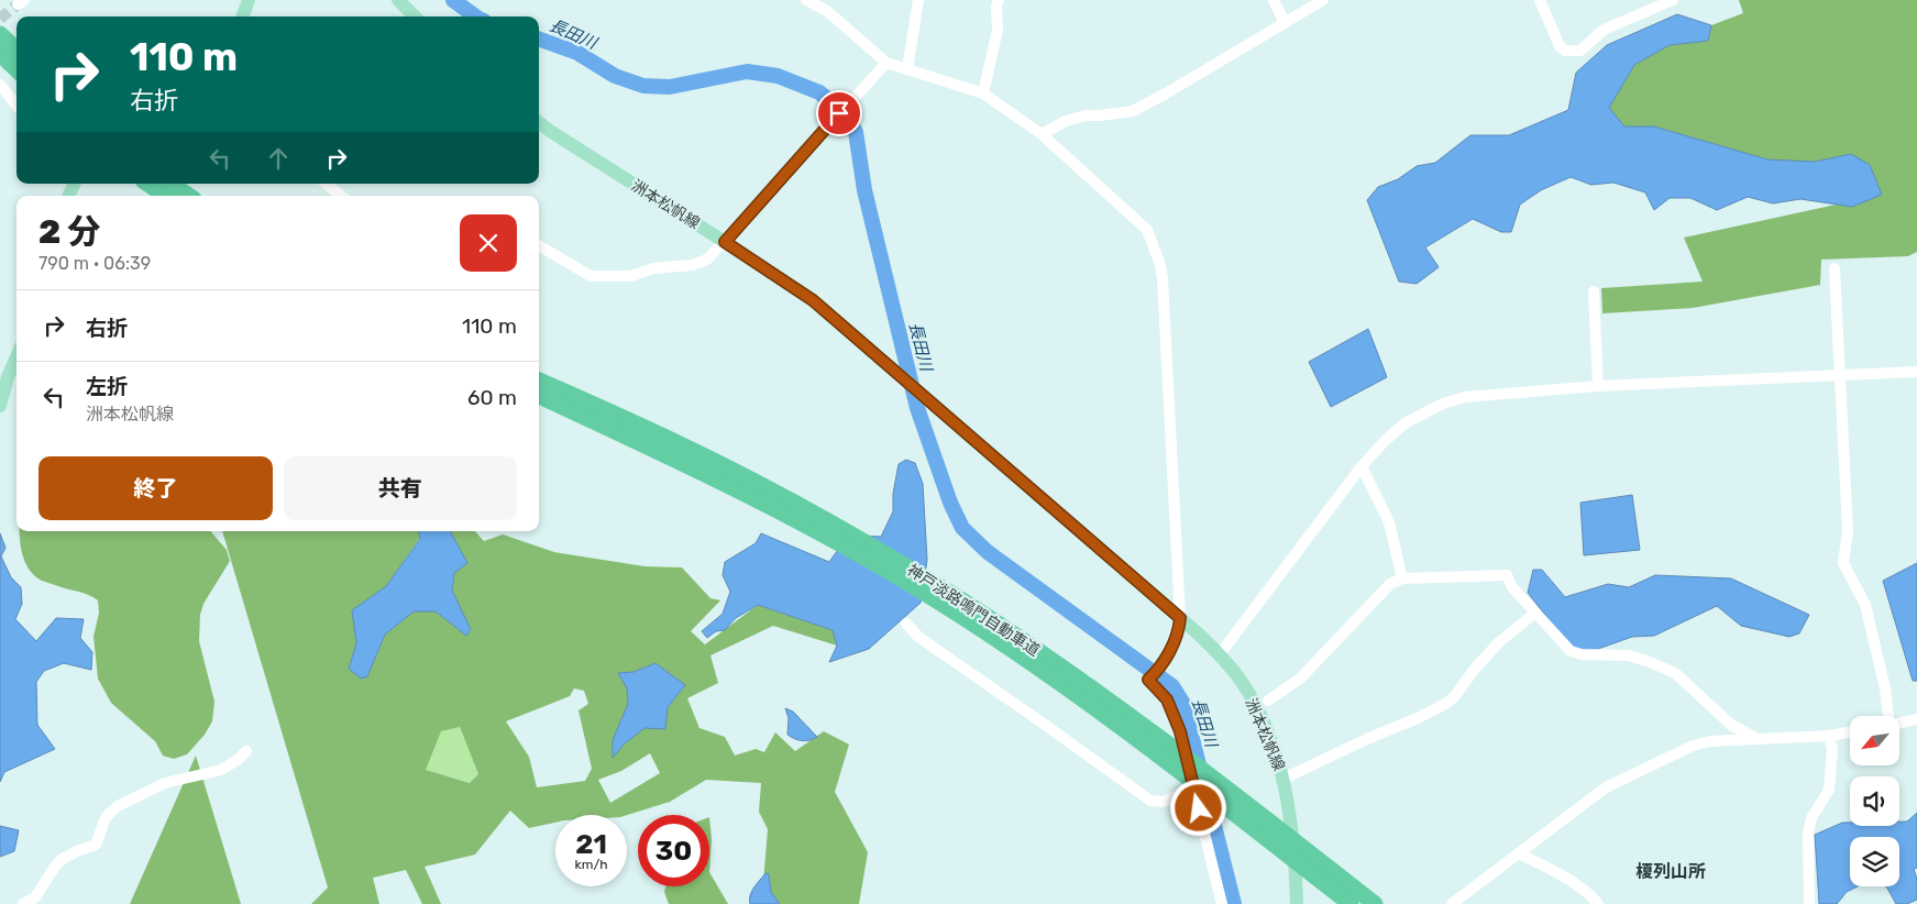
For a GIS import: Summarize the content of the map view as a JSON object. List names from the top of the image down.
{
  "streets": {
    "highway": ["神戸淡路鳴門自動車道"],
    "main road": ["洲本松帆線"]
  },
  "districts": ["榎列山所"],
  "water": ["長田川"],
  "north": "bottom left",
  "page": {
    "turn": ["110 m", "右折"],
    "heading": ["2 分", "790 m · 06:39"],
    "list": [
      {
        "name": "右折",
        "value": "110 m"
      },
      {
        "name": "左折",
        "note": "洲本松帆線",
        "value": "60 m"
      }
    ],
    "buttons": ["終了", "共有"],
    "speed": "21 km/h",
    "limit": "30"
  }
}
